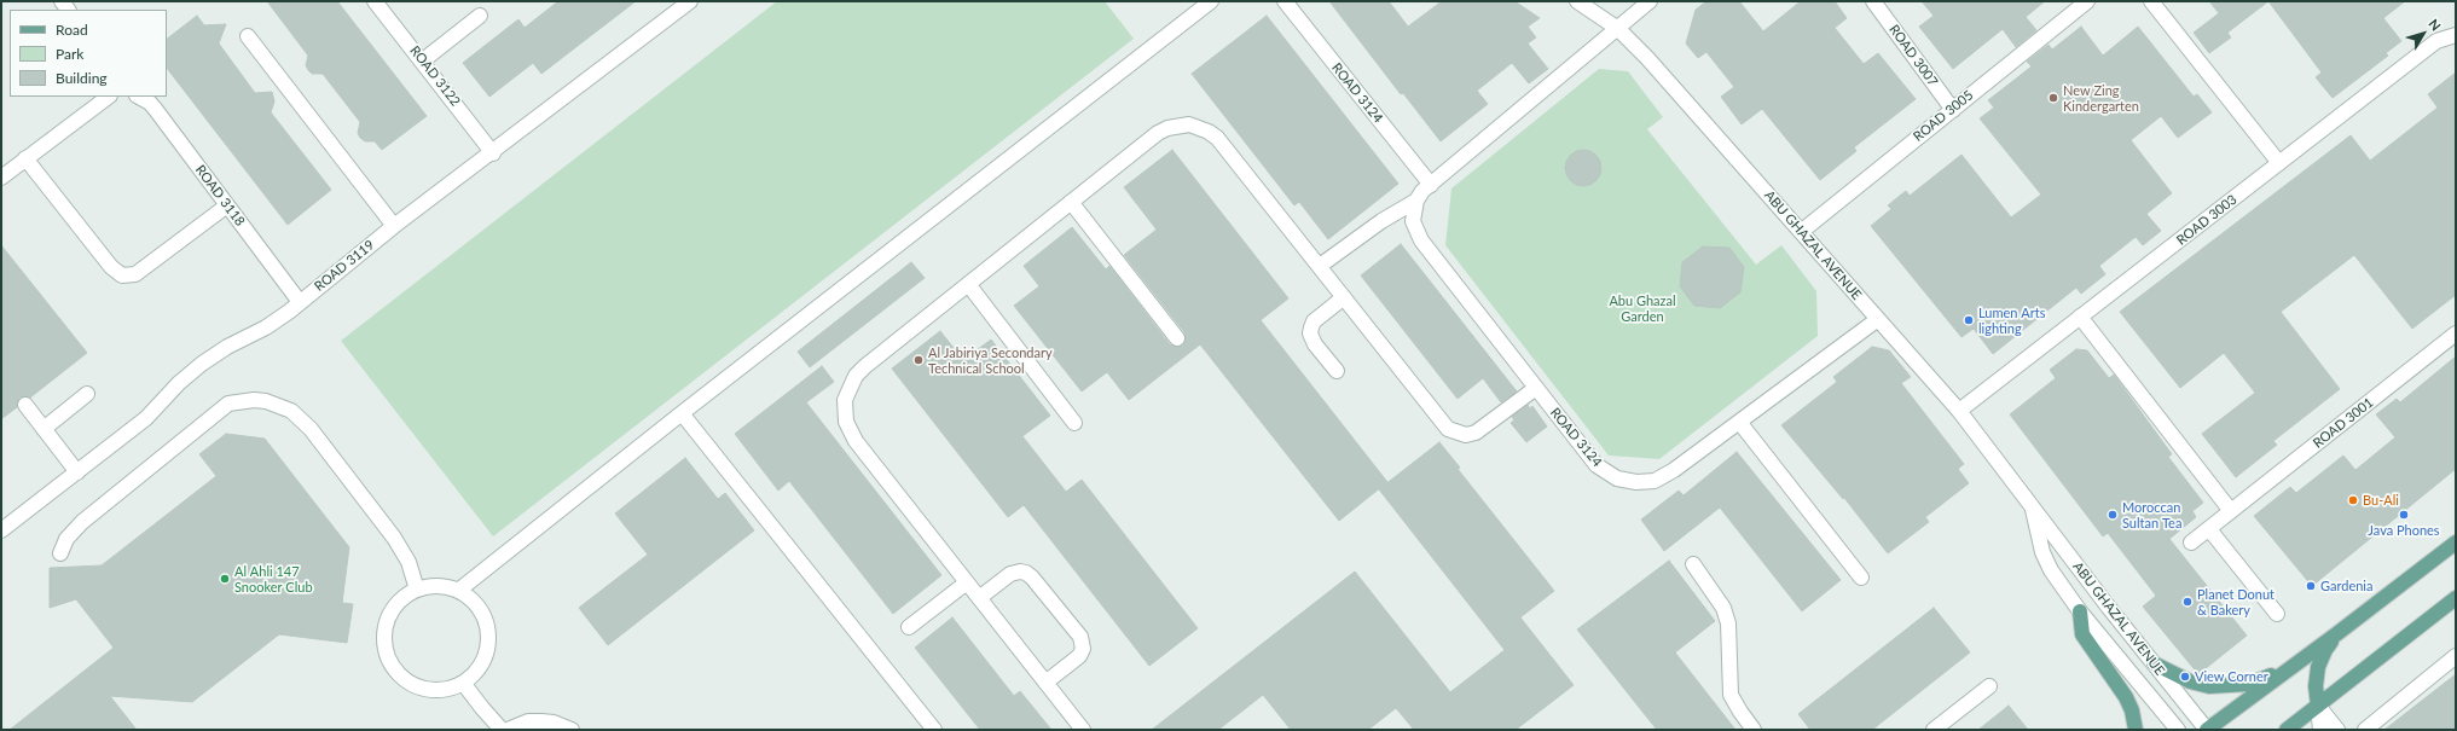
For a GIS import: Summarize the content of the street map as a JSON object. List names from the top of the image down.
{
  "streets": {
    "street": [
      "ROAD 3007",
      "ROAD 3122",
      "ROAD 3124",
      "ROAD 3005",
      "ROAD 3118",
      "ROAD 3003",
      "ABU GHAZAL AVENUE",
      "ROAD 3119",
      "ROAD 3001"
    ]
  },
  "crossings": [
    ["ROAD 3007", "ROAD 3005"],
    ["ROAD 3122", "ROAD 3119"],
    ["ROAD 3124", "ABU GHAZAL AVENUE"],
    ["ROAD 3005", "ABU GHAZAL AVENUE"],
    ["ROAD 3118", "ROAD 3119"],
    ["ROAD 3003", "ABU GHAZAL AVENUE"]
  ],
  "parks": ["Abu Ghazal Garden"],
  "places": [
    "New Zing Kindergarten",
    "Lumen Arts lighting",
    "Al Jabiriya Secondary Technical School",
    "Bu-Ali",
    "Moroccan Sultan Tea",
    "Java Phones",
    "Al Ahli 147 Snooker Club",
    "Gardenia",
    "Planet Donut & Bakery",
    "View Corner"
  ],
  "legend": ["Road", "Park", "Building"],
  "north": "top right"
}
